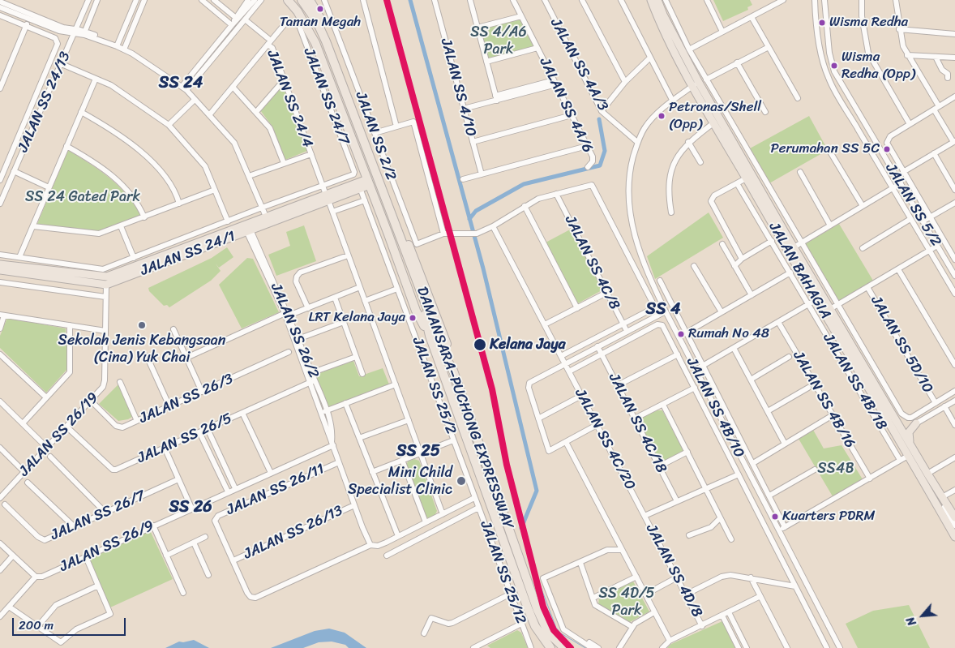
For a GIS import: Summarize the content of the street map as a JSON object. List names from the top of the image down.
{
  "streets": {
    "highway": ["DAMANSARA–PUCHONG EXPRESSWAY"],
    "main road": ["JALAN SS 24/1", "JALAN BAHAGIA"],
    "street": [
      "JALAN SS 4A/3",
      "JALAN SS 4/10",
      "JALAN SS 24/7",
      "JALAN SS 24/4",
      "JALAN SS 24/13",
      "JALAN SS 4A/6",
      "JALAN SS 2/2",
      "JALAN SS 5/2",
      "JALAN SS 4C/8",
      "JALAN SS 26/2",
      "JALAN SS 5D/10",
      "JALAN SS 4B/18",
      "JALAN SS 25/2",
      "JALAN SS 26/3",
      "JALAN SS 4B/16",
      "JALAN SS 4B/10",
      "JALAN SS 4C/18",
      "JALAN SS 26/19",
      "JALAN SS 26/5",
      "JALAN SS 4C/20",
      "JALAN SS 26/11",
      "JALAN SS 26/7",
      "JALAN SS 26/13",
      "JALAN SS 26/9",
      "JALAN SS 4D/8",
      "JALAN SS 25/12"
    ]
  },
  "crossings": [
    ["JALAN SS 4A/3", "JALAN SS 4B/10"],
    ["JALAN SS 24/7", "JALAN SS 24/4"],
    ["JALAN SS 24/7", "JALAN SS 24/1"],
    ["JALAN SS 24/4", "JALAN SS 24/1"],
    ["JALAN SS 24/1", "JALAN SS 26/2"],
    ["JALAN SS 24/1", "JALAN SS 25/2"],
    ["JALAN BAHAGIA", "JALAN SS 4B/10"],
    ["JALAN SS 26/2", "JALAN SS 26/5"],
    ["JALAN SS 26/2", "JALAN SS 26/11"],
    ["JALAN SS 26/2", "JALAN SS 26/13"],
    ["JALAN SS 26/2", "JALAN SS 26/9"],
    ["JALAN SS 25/2", "JALAN SS 25/12"],
    ["JALAN SS 26/3", "JALAN SS 26/19"],
    ["JALAN SS 26/19", "JALAN SS 26/5"],
    ["JALAN SS 4C/20", "JALAN SS 4D/8"],
    ["JALAN SS 26/11", "JALAN SS 26/13"]
  ],
  "districts": [
    "SS 24",
    "SS 4",
    "SS 25",
    "SS 26"
  ],
  "parks": [
    "SS 4/A6 Park",
    "SS 24 Gated Park",
    "SS4B",
    "SS 4D/5 Park"
  ],
  "places": [
    "Taman Megah",
    "Wisma Redha",
    "Wisma Redha (Opp)",
    "Petronas/Shell (Opp)",
    "Perumahan SS 5C",
    "LRT Kelana Jaya",
    "Sekolah Jenis Kebangsaan (Cina) Yuk Chai",
    "Rumah No 48",
    "Kelana Jaya",
    "Mini Child Specialist Clinic",
    "Kuarters PDRM"
  ],
  "scale_bar": "200 m",
  "north": "bottom left"
}
